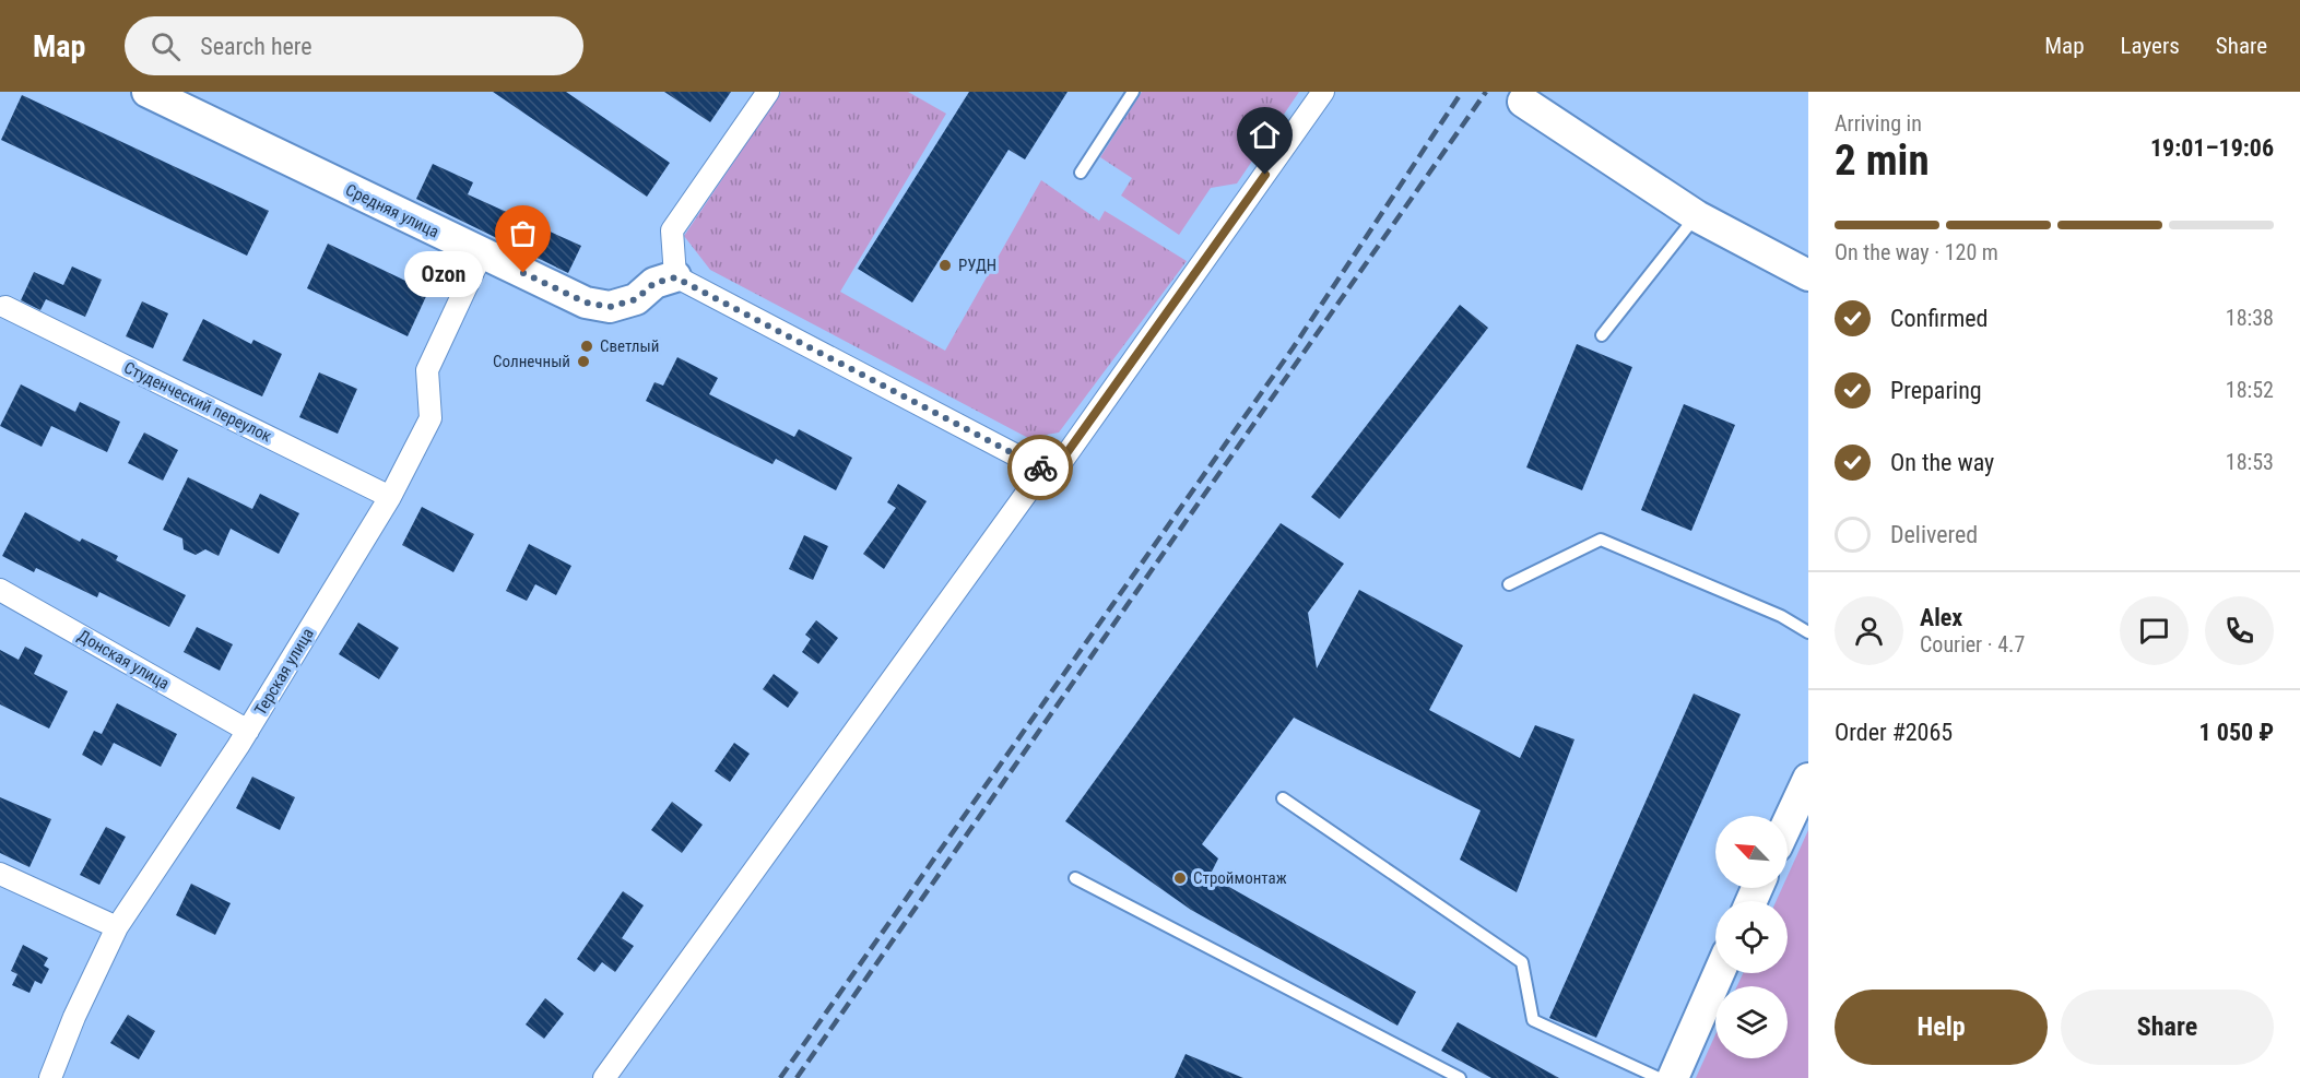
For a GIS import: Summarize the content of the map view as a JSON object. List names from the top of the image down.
{
  "streets": {
    "street": [
      "Средняя улица",
      "Студенческий переулок",
      "Донская улица",
      "Терская улица"
    ]
  },
  "crossings": [
    ["Средняя улица", "Терская улица"],
    ["Студенческий переулок", "Терская улица"],
    ["Донская улица", "Терская улица"]
  ],
  "places": [
    "РУДН",
    "Ozon",
    "Светлый",
    "Солнечный",
    "Строймонтаж"
  ],
  "north": "top left",
  "page": {
    "header": "Map",
    "search": "Search here",
    "nav": ["Map", "Layers", "Share"],
    "heading": ["2 min", "Arriving in", "19:01–19:06"],
    "panel": [
      "Alex",
      "Courier · 4.7",
      "Order #2065",
      "1 050 ₽"
    ],
    "bar": "On the way · 120 m",
    "bubble": "Ozon",
    "list": [
      ["Confirmed", "18:38"],
      ["Preparing", "18:52"],
      ["On the way", "18:53"],
      "Delivered"
    ],
    "buttons": ["Help", "Share"]
  }
}
